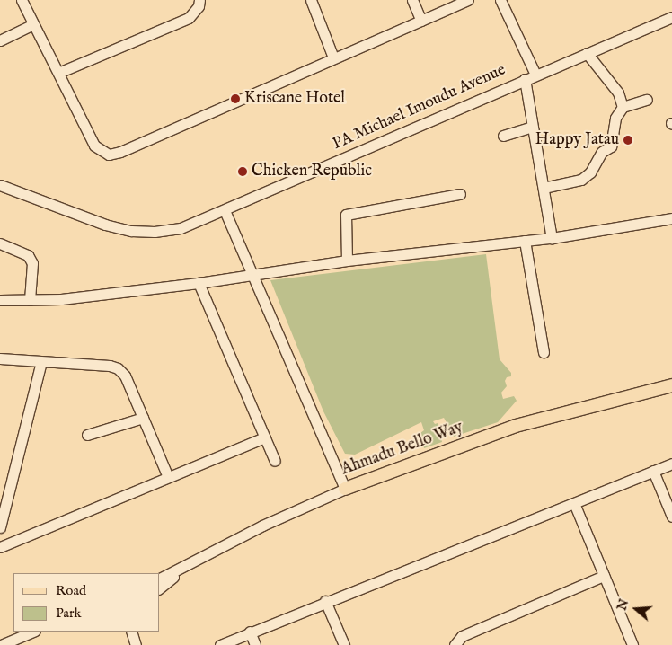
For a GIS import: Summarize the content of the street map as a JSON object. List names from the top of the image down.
{
  "streets": {
    "main road": ["Ahmadu Bello Way"],
    "street": ["PA Michael Imoudu Avenue"]
  },
  "places": ["Kriscane Hotel", "Happy Jatau", "Chicken Republic"],
  "legend": ["Road", "Park"],
  "north": "left"
}
